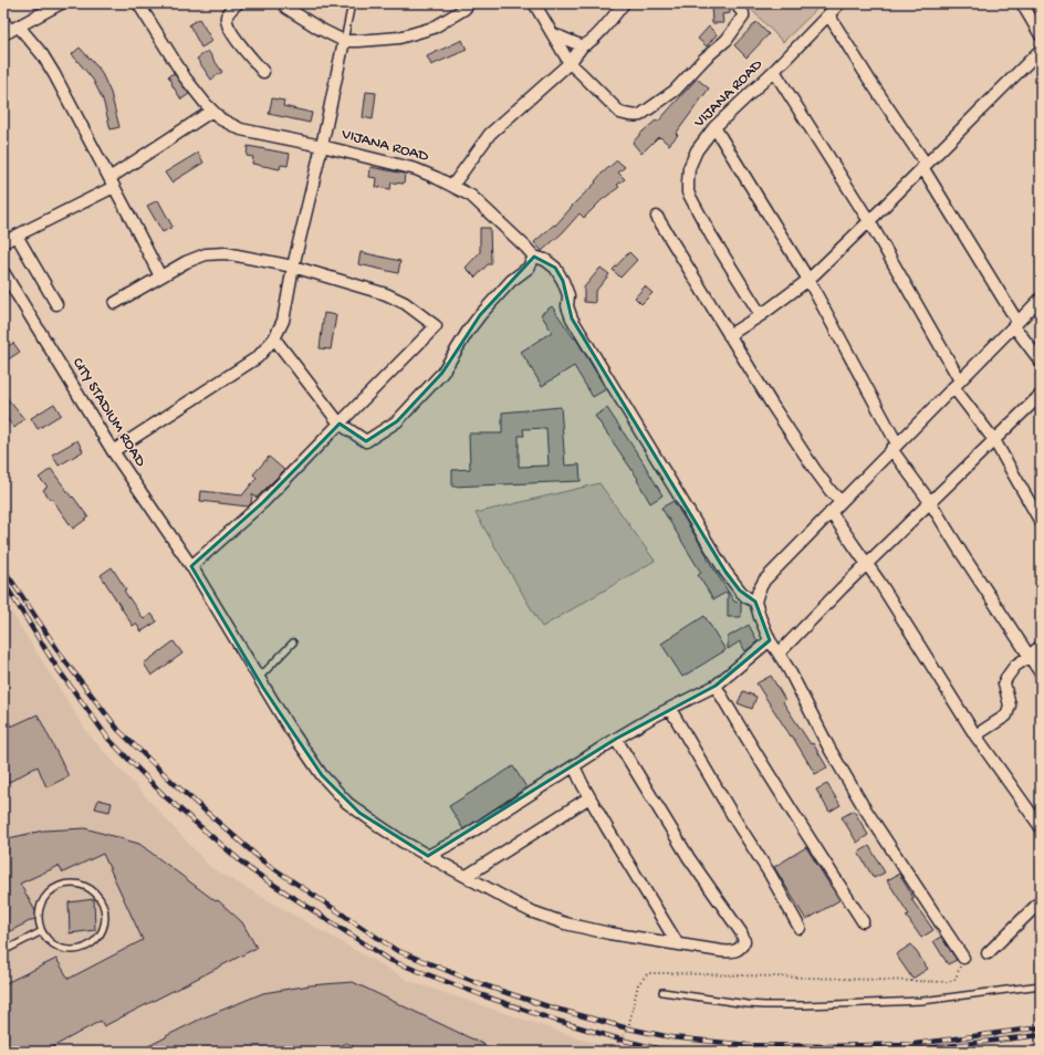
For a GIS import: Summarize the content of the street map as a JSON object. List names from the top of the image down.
{
  "streets": {
    "street": ["VIJANA ROAD", "CITY STADIUM ROAD"]
  }
}
